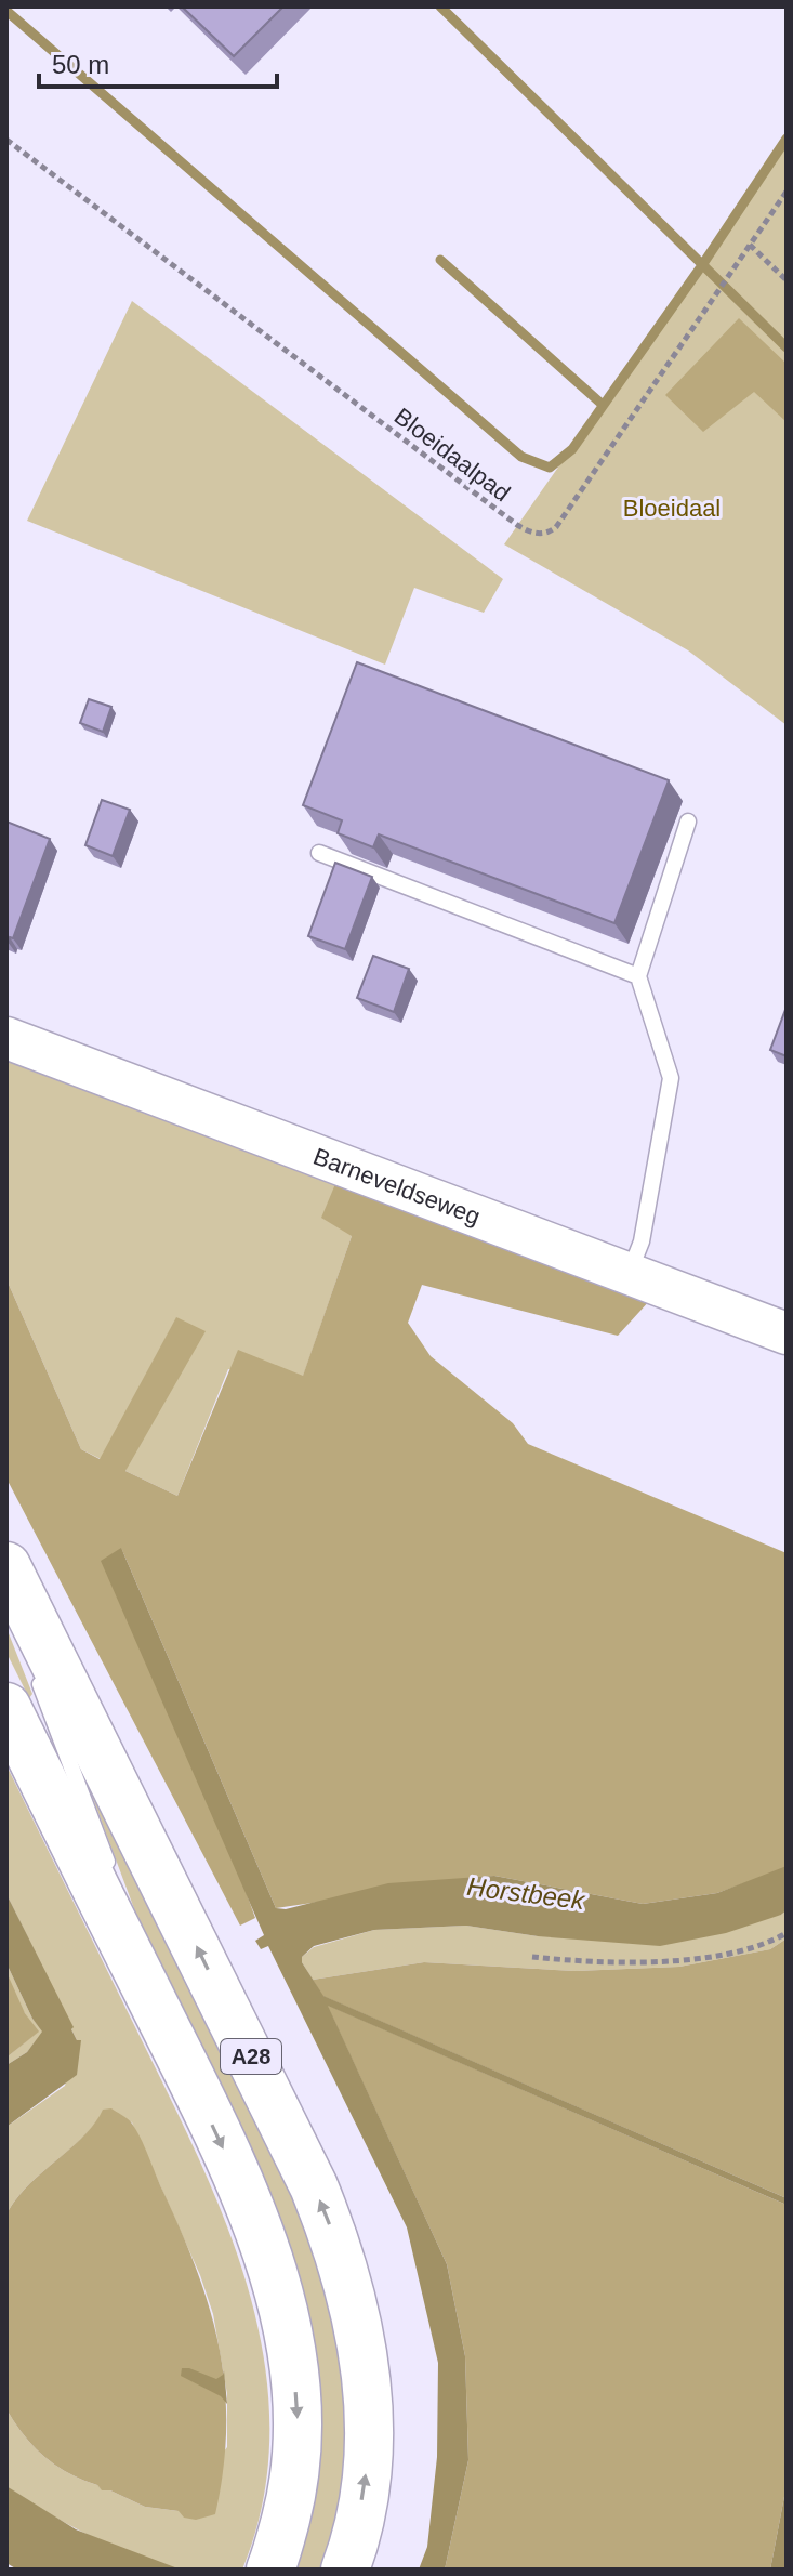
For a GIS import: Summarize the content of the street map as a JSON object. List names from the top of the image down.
{
  "streets": {
    "highway": ["A28"],
    "street": ["Barneveldseweg"],
    "path": ["Bloeidaalpad"]
  },
  "water": ["Horstbeek"],
  "parks": ["Bloeidaal"],
  "scale_bar": "50 m"
}
